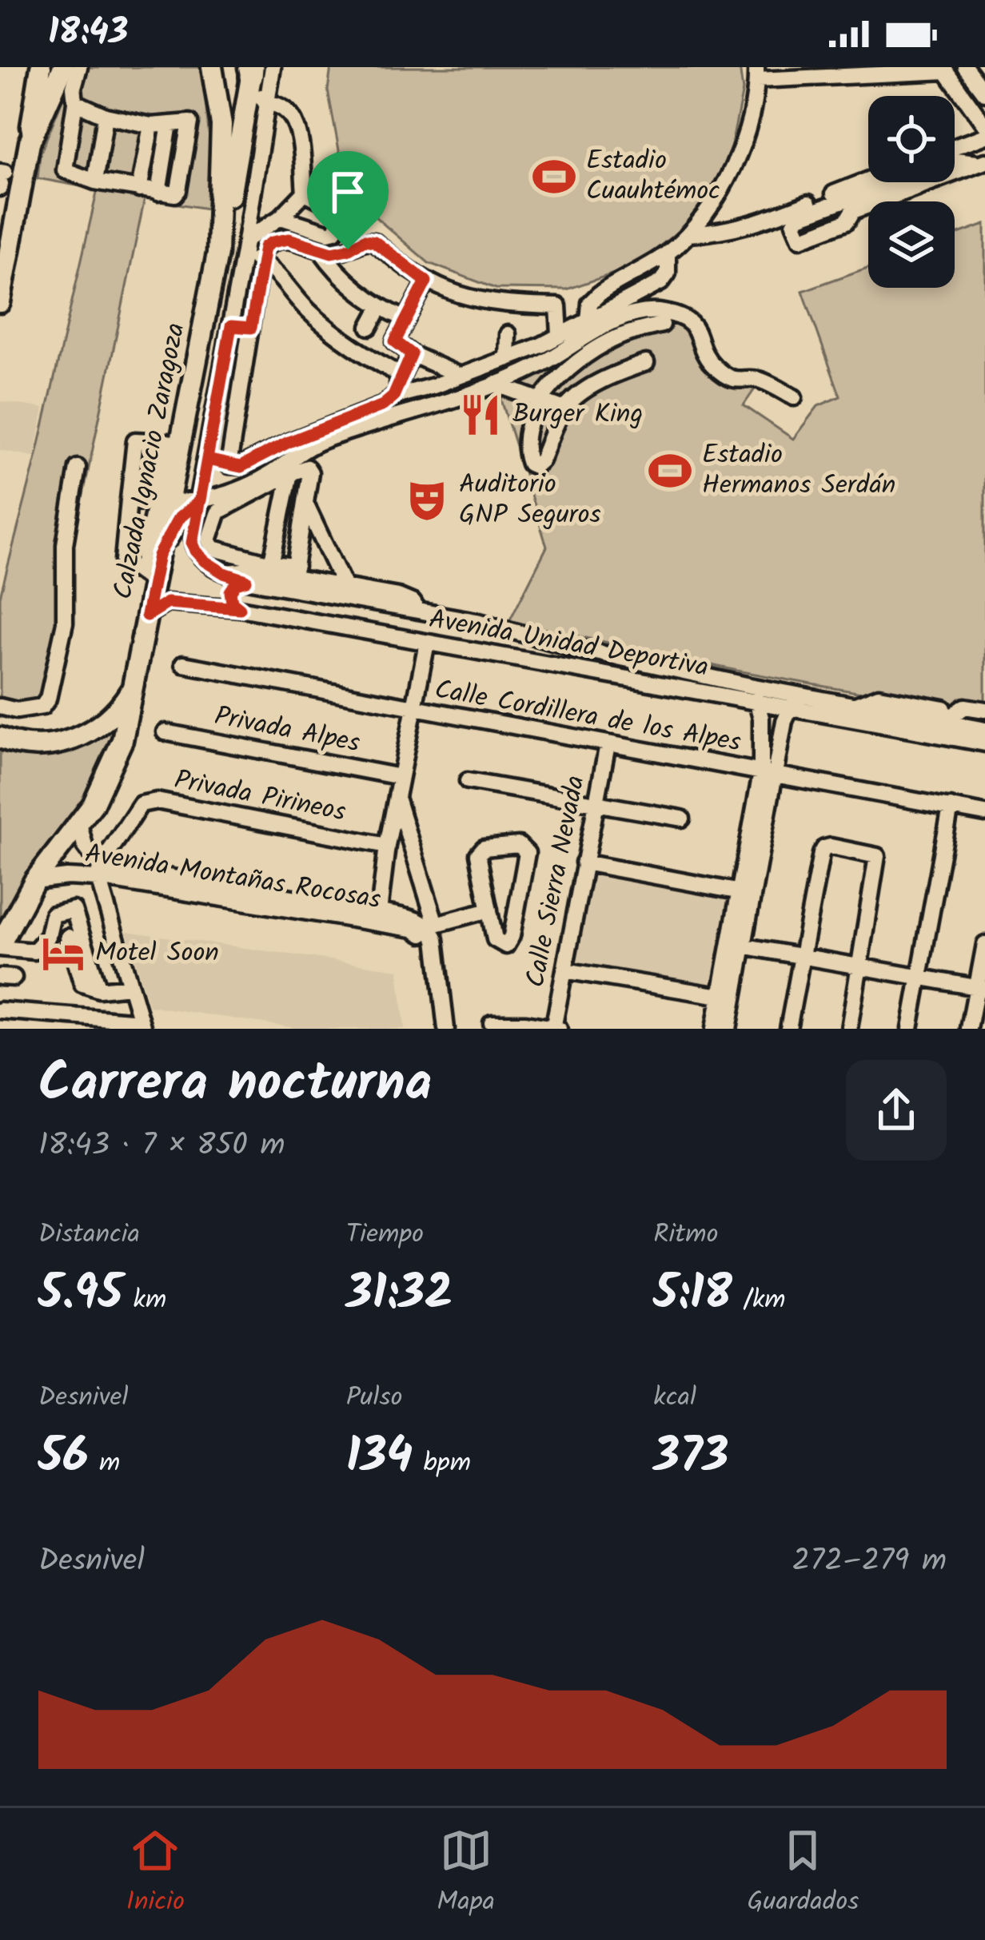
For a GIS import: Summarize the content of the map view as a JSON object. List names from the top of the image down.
{
  "streets": {
    "main road": ["Calzada Ignacio Zaragoza"],
    "street": [
      "Avenida Unidad Deportiva",
      "Calle Cordillera de los Alpes",
      "Privada Alpes",
      "Privada Pirineos",
      "Avenida Montañas Rocosas",
      "Calle Sierra Nevada"
    ]
  },
  "crossings": [
    ["Calzada Ignacio Zaragoza", "Avenida Unidad Deportiva"],
    ["Calzada Ignacio Zaragoza", "Avenida Montañas Rocosas"],
    ["Calle Cordillera de los Alpes", "Calle Sierra Nevada"],
    ["Privada Pirineos", "Avenida Montañas Rocosas"]
  ],
  "places": {
    "sports": ["Estadio Cuauhtémoc", "Estadio Hermanos Serdán"],
    "restaurant": ["Burger King"],
    "theatre": ["Auditorio GNP Seguros"],
    "hotel": ["Motel Soon"]
  },
  "page": {
    "status": "18:43",
    "heading": ["Carrera nocturna", "18:43 · 7 × 850 m"],
    "stats": [
      ["Distancia", "5.95 km"],
      ["Tiempo", "31:32"],
      ["Ritmo", "5:18 /km"],
      ["Desnivel", "56 m"],
      ["Pulso", "134 bpm"],
      ["kcal", "373"]
    ],
    "chart": ["Desnivel", "272–279 m"],
    "tabs": ["Inicio", "Mapa", "Guardados"]
  }
}
